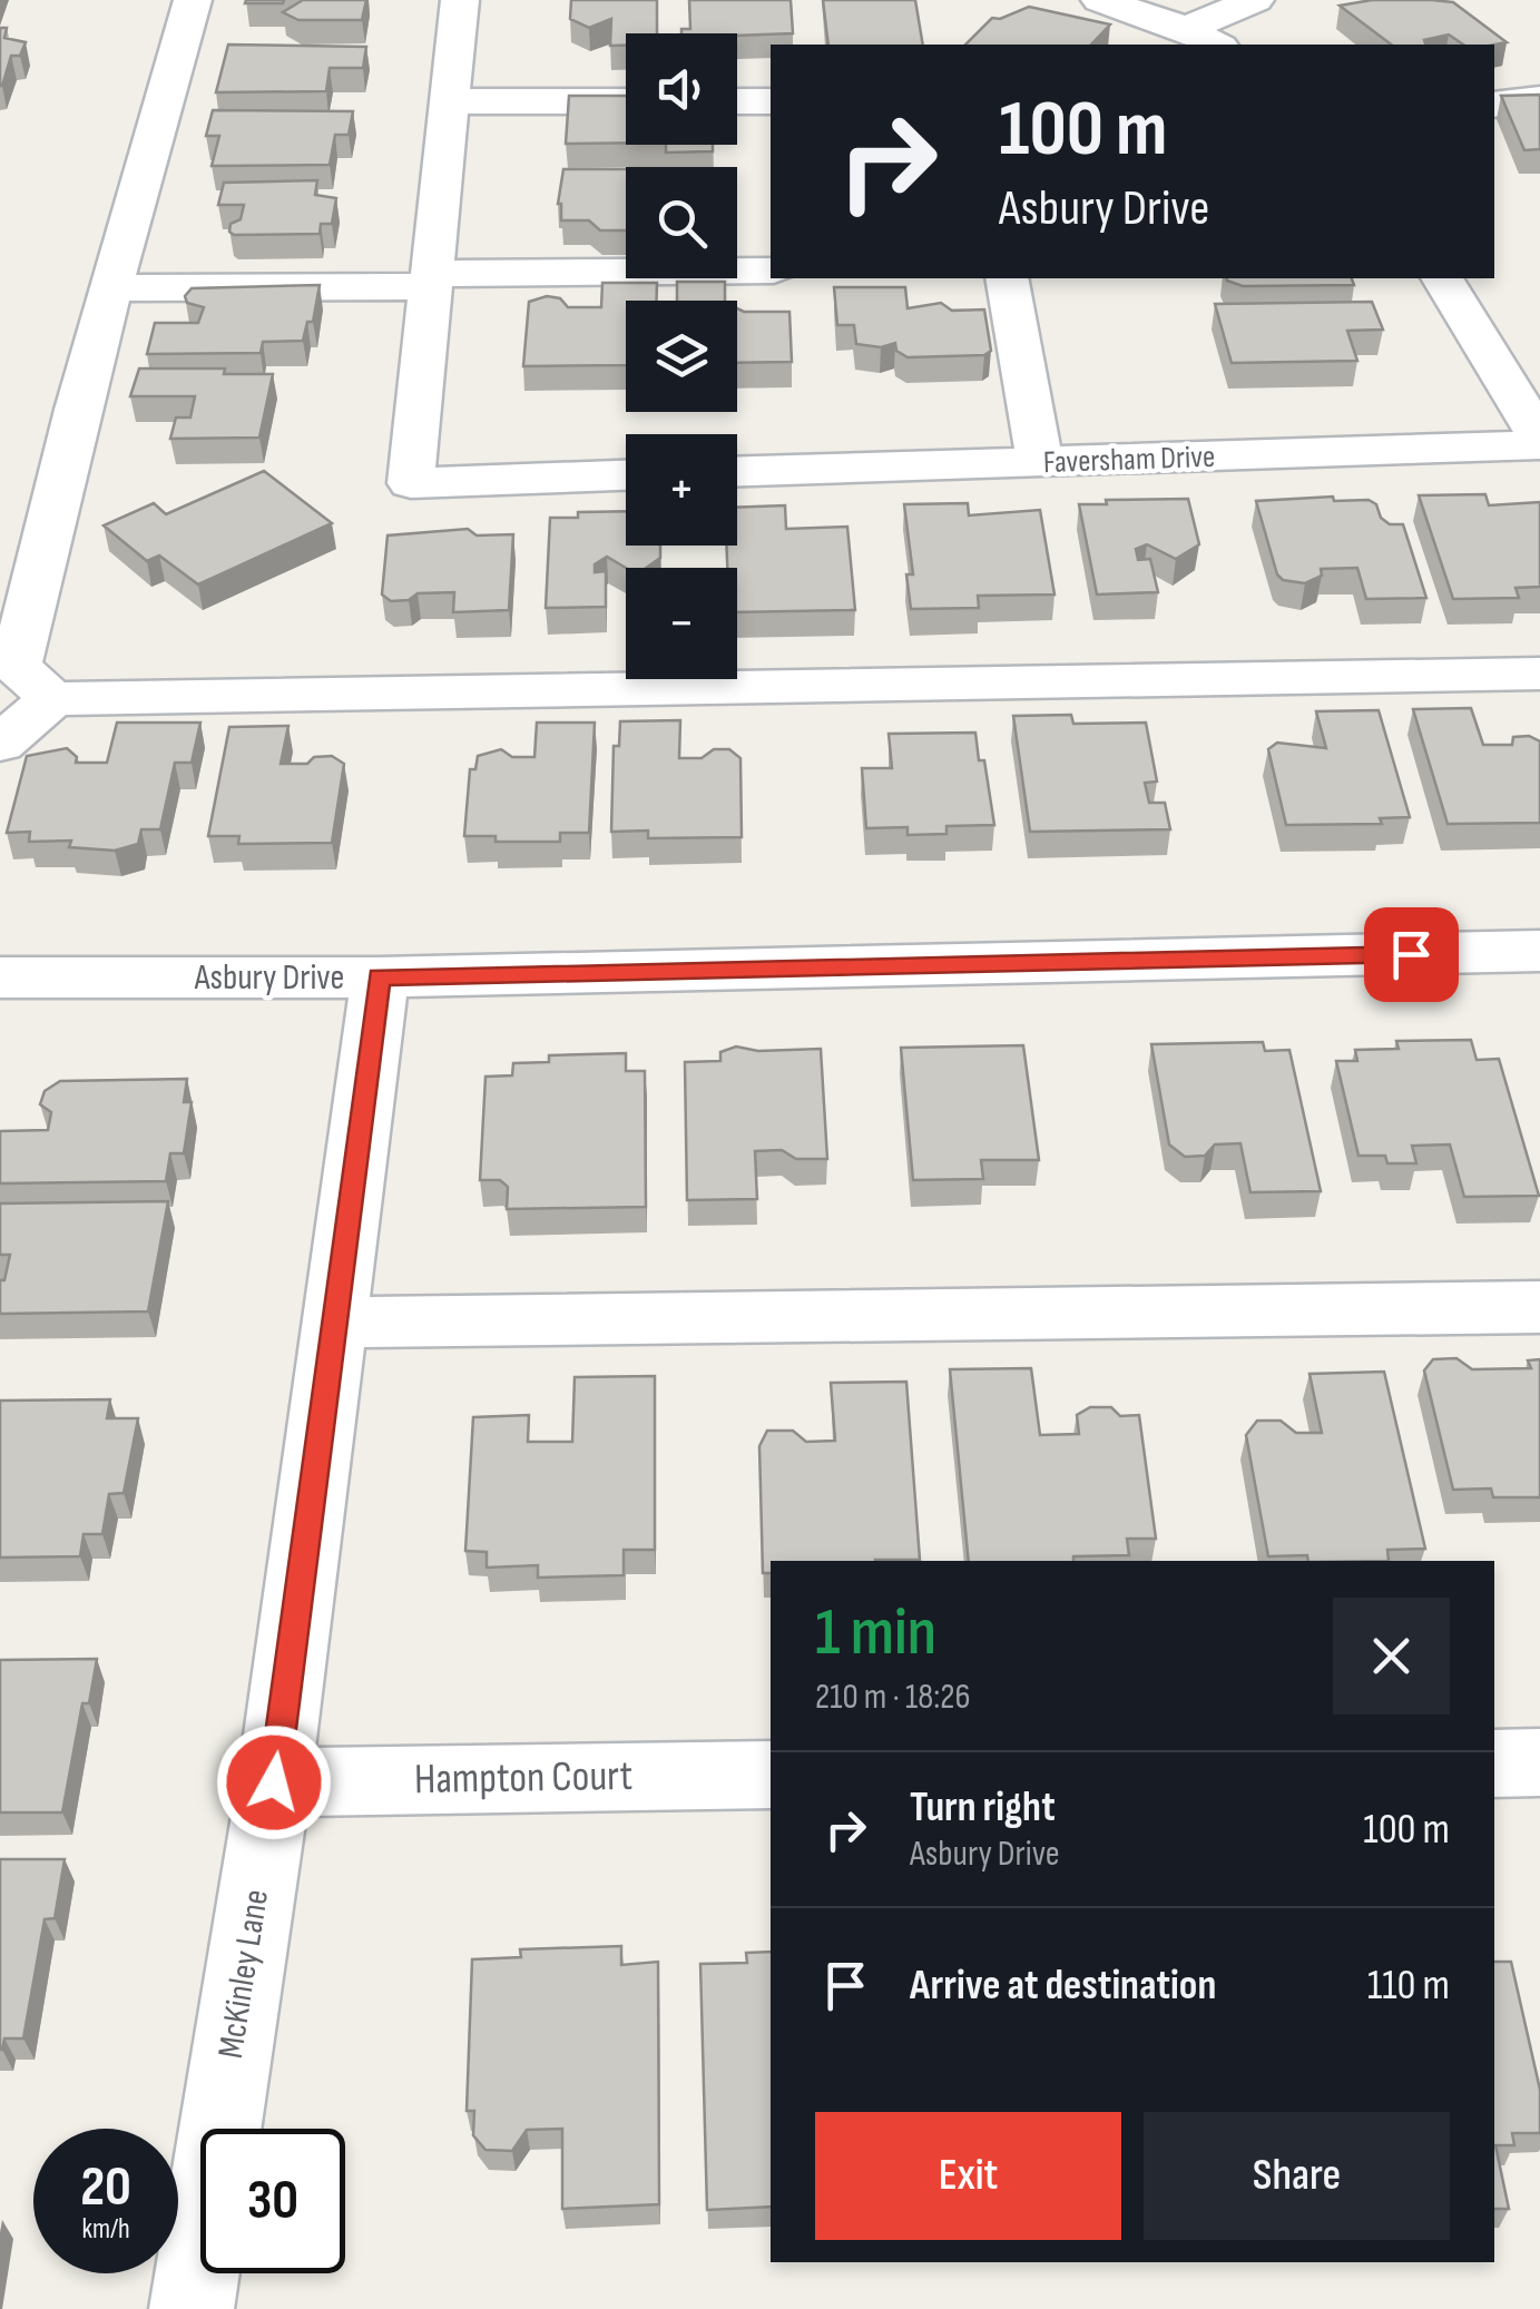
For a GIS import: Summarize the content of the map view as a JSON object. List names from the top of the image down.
{
  "streets": {
    "street": [
      "Faversham Drive",
      "Asbury Drive",
      "Hampton Court",
      "McKinley Lane"
    ]
  },
  "crossings": [
    ["Asbury Drive", "McKinley Lane"],
    ["Hampton Court", "McKinley Lane"]
  ],
  "page": {
    "map_buttons": ["+", "−"],
    "turn": ["100 m", "Asbury Drive"],
    "heading": ["1 min", "210 m · 18:26"],
    "list": [
      {
        "name": "Turn right",
        "note": "Asbury Drive",
        "value": "100 m"
      },
      {
        "name": "Arrive at destination",
        "value": "110 m"
      }
    ],
    "buttons": ["Exit", "Share"],
    "speed": "20 km/h",
    "limit": "30"
  }
}
